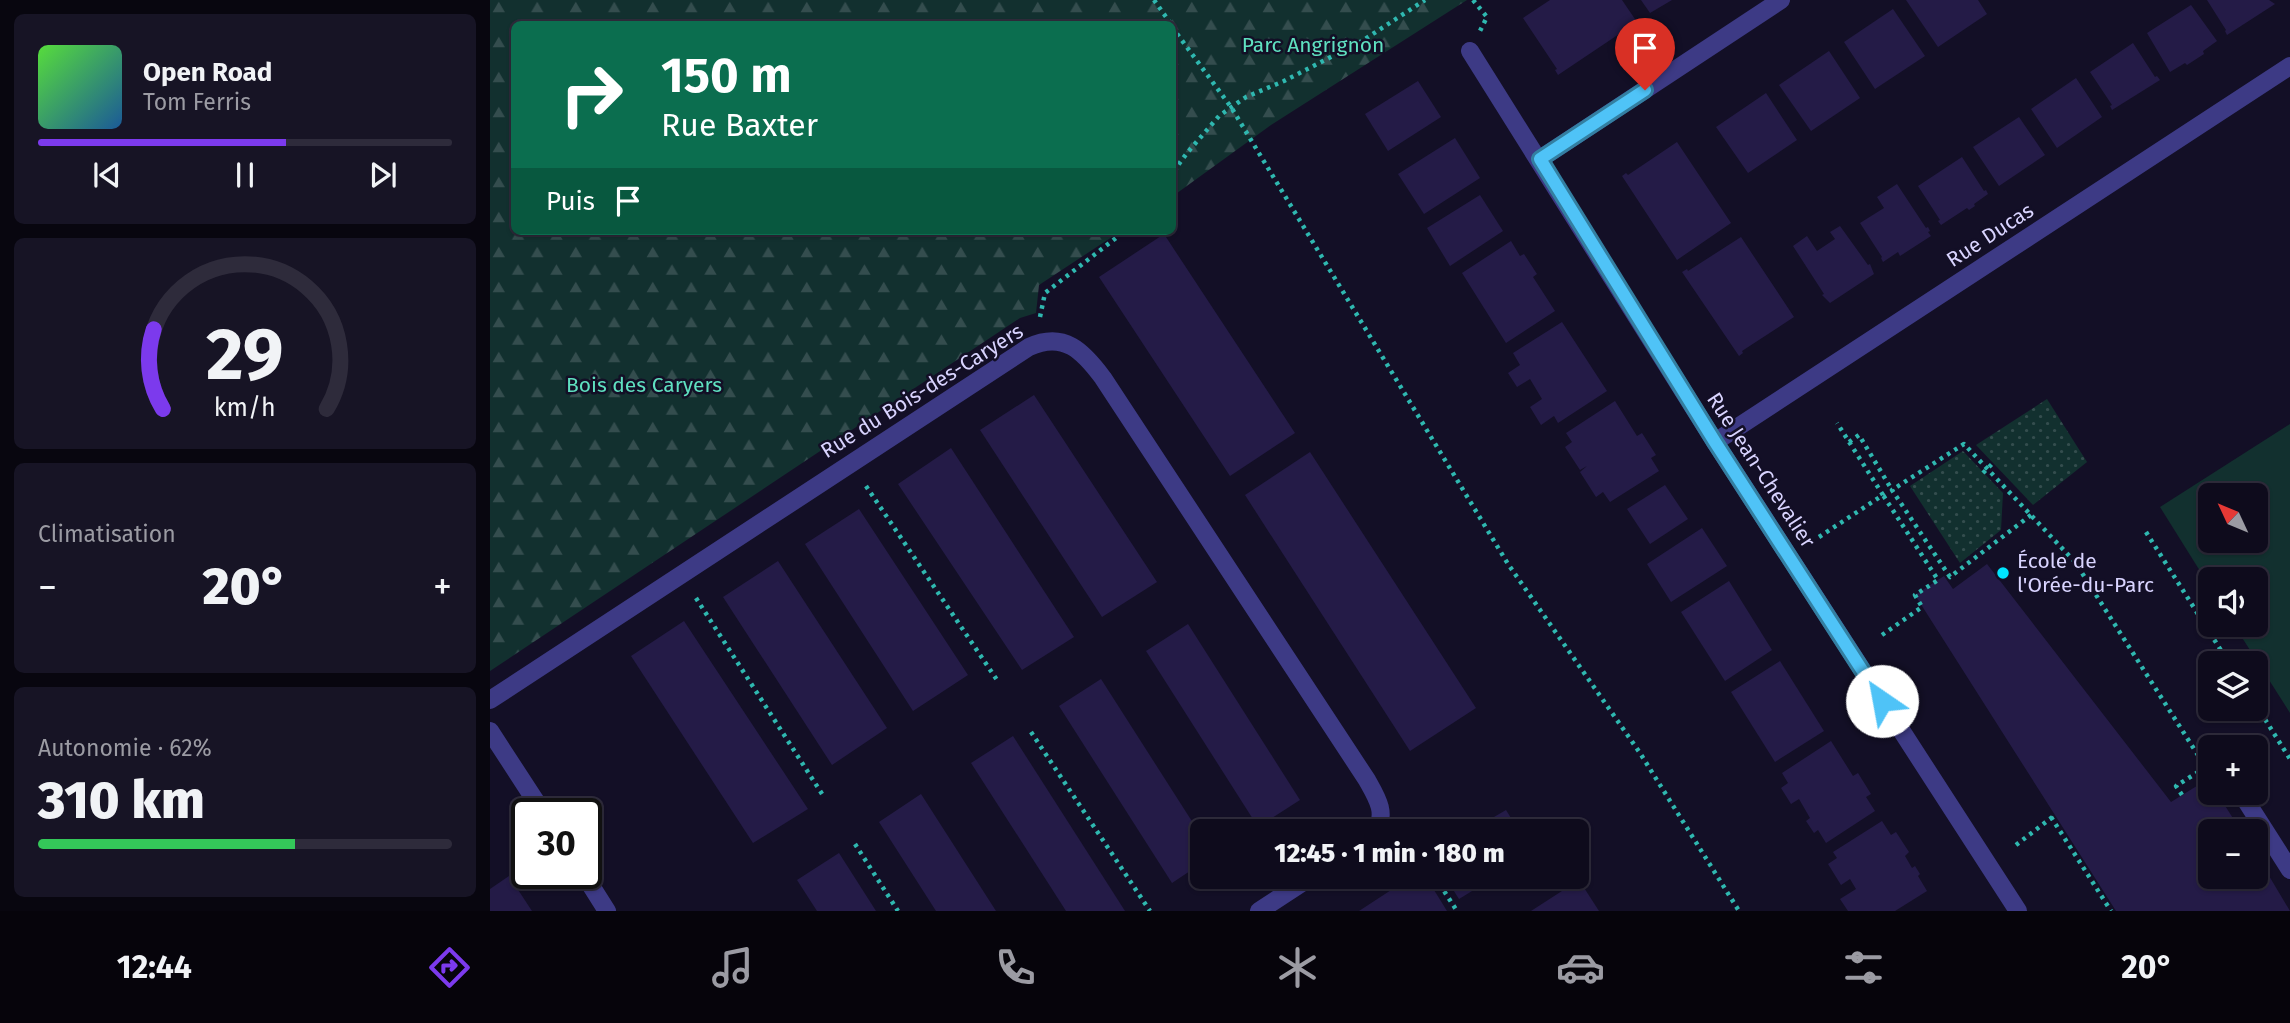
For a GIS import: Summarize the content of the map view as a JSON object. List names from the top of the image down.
{
  "streets": {
    "street": ["Rue Ducas", "Rue du Bois-des-Caryers", "Rue Jean-Chevalier"]
  },
  "crossings": [
    ["Rue Ducas", "Rue Jean-Chevalier"]
  ],
  "parks": ["Parc Angrignon", "Bois des Caryers"],
  "places": ["École de l'Orée-du-Parc"],
  "north": "top left",
  "page": {
    "turn": ["150 m", "Rue Baxter"],
    "song": ["Open Road", "Tom Ferris"],
    "then": "Puis",
    "tile": [
      "Climatisation",
      ["Autonomie · 62%", "310 km"]
    ],
    "map_buttons": ["+", "−"],
    "heat": ["−", "20°", "+"],
    "limit": "30",
    "trip": "12:45 · 1 min · 180 m",
    "tabs": ["12:44", "20°"],
    "gauge": ["29", "km/h"]
  }
}
